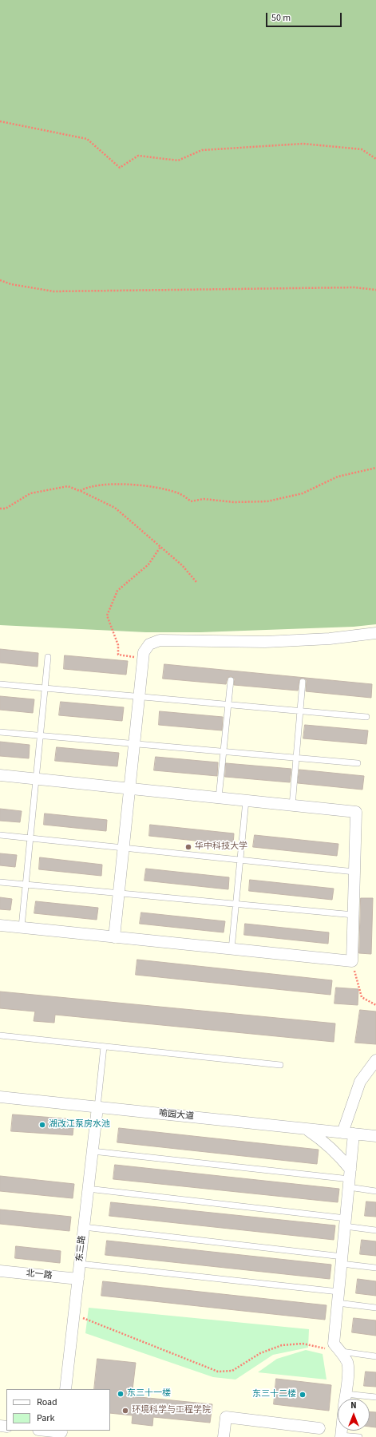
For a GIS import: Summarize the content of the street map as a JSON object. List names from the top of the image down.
{
  "streets": {
    "street": ["喻园大道", "东三路", "北一路"]
  },
  "crossings": [
    ["喻园大道", "东三路"],
    ["东三路", "北一路"]
  ],
  "places": [
    "华中科技大学",
    "湖改江泵房水池",
    "东三十一楼",
    "东三十二楼",
    "环境科学与工程学院"
  ],
  "legend": ["Road", "Park"],
  "scale_bar": "50 m",
  "north": "top"
}
